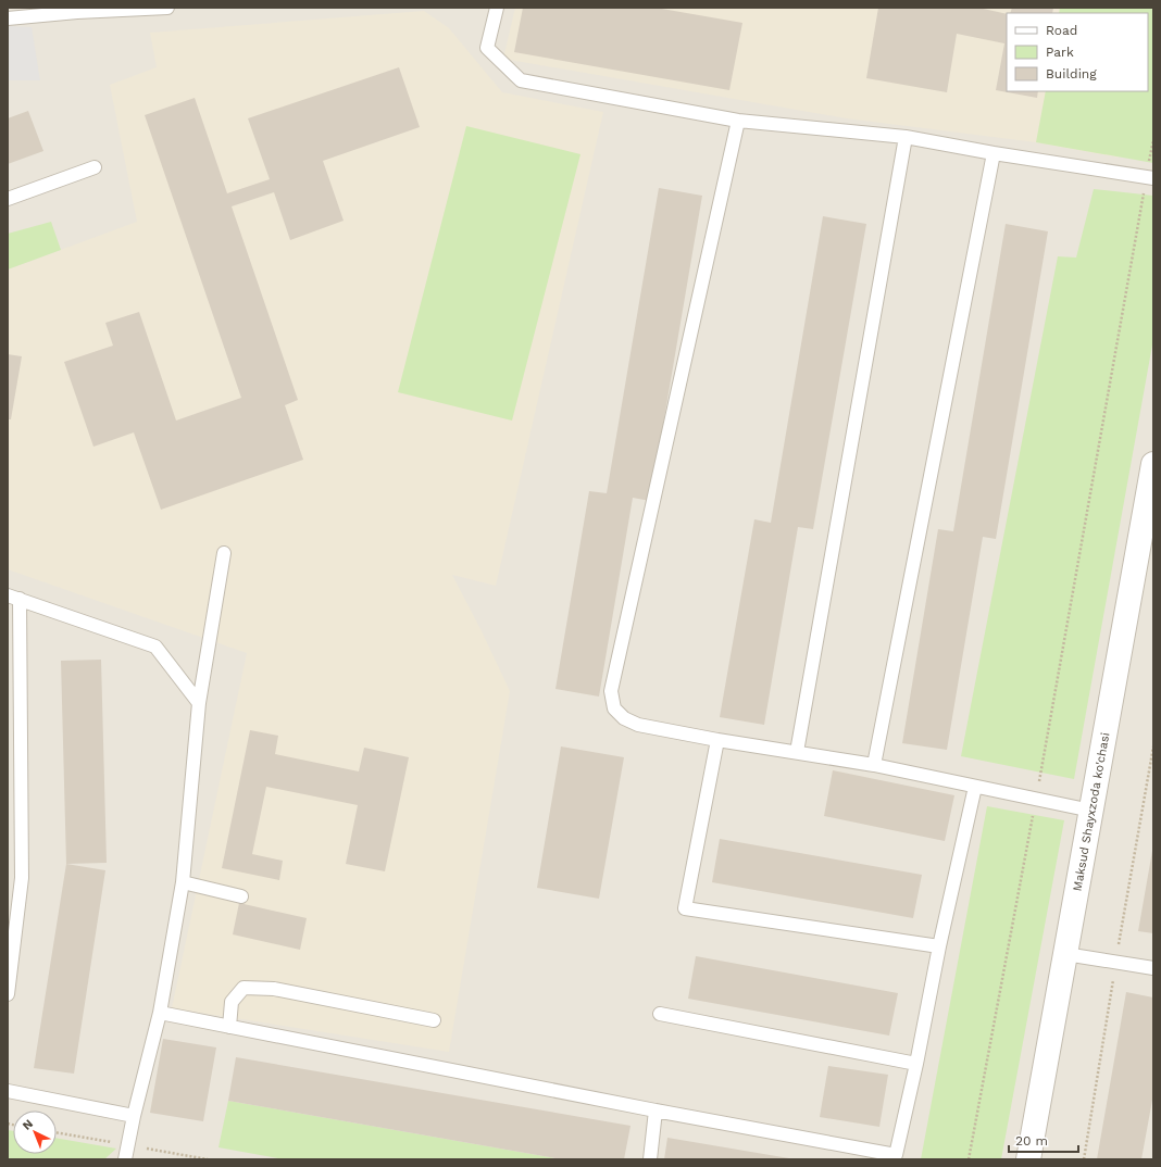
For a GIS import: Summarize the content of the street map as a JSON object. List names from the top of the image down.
{
  "streets": {
    "street": ["Maksud Shayxzoda ko'chasi"]
  },
  "legend": ["Road", "Park", "Building"],
  "scale_bar": "20 m",
  "north": "top left"
}
